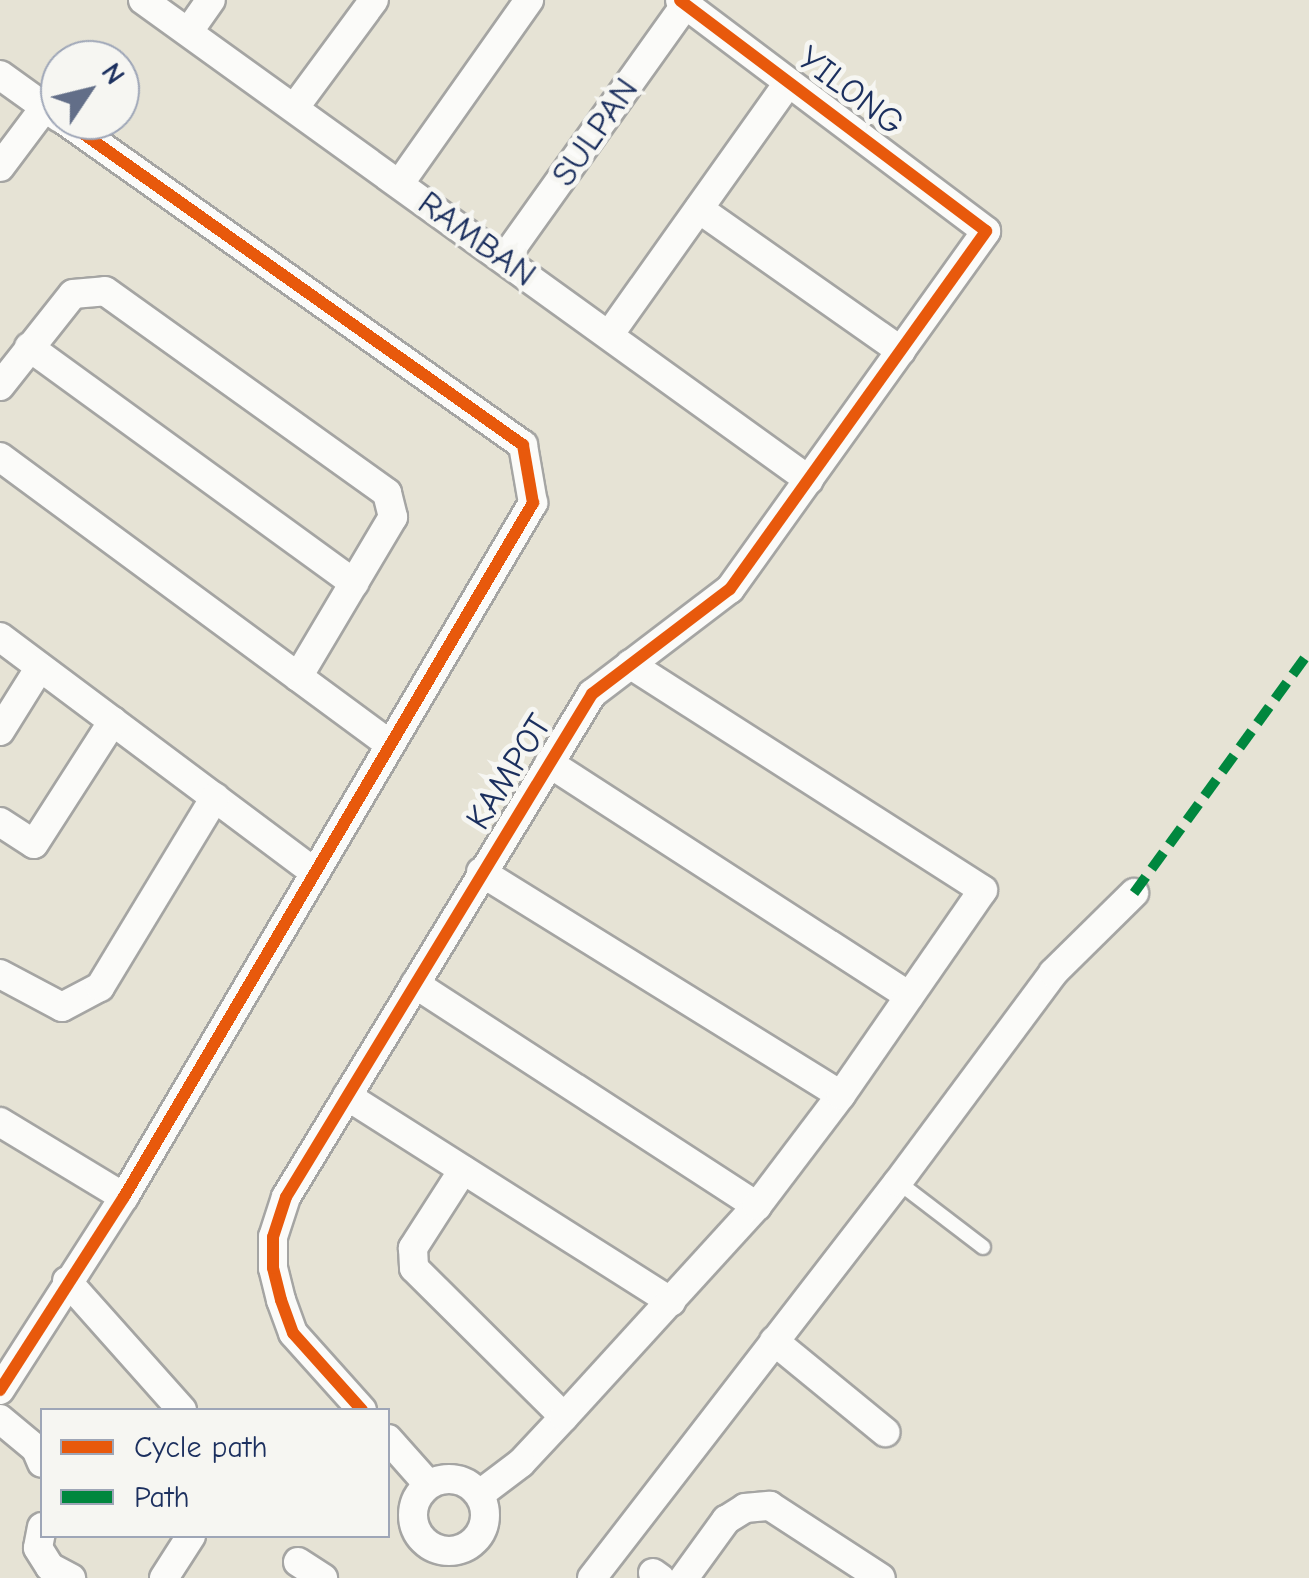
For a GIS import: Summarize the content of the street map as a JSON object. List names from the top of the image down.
{
  "streets": {
    "street": [
      "YILONG",
      "SULPAN",
      "RAMBAN",
      "KAMPOT"
    ]
  },
  "crossings": [
    ["YILONG", "SULPAN"],
    ["YILONG", "KAMPOT"],
    ["SULPAN", "RAMBAN"],
    ["RAMBAN", "KAMPOT"]
  ],
  "legend": ["Cycle path", "Path"],
  "north": "top right"
}
